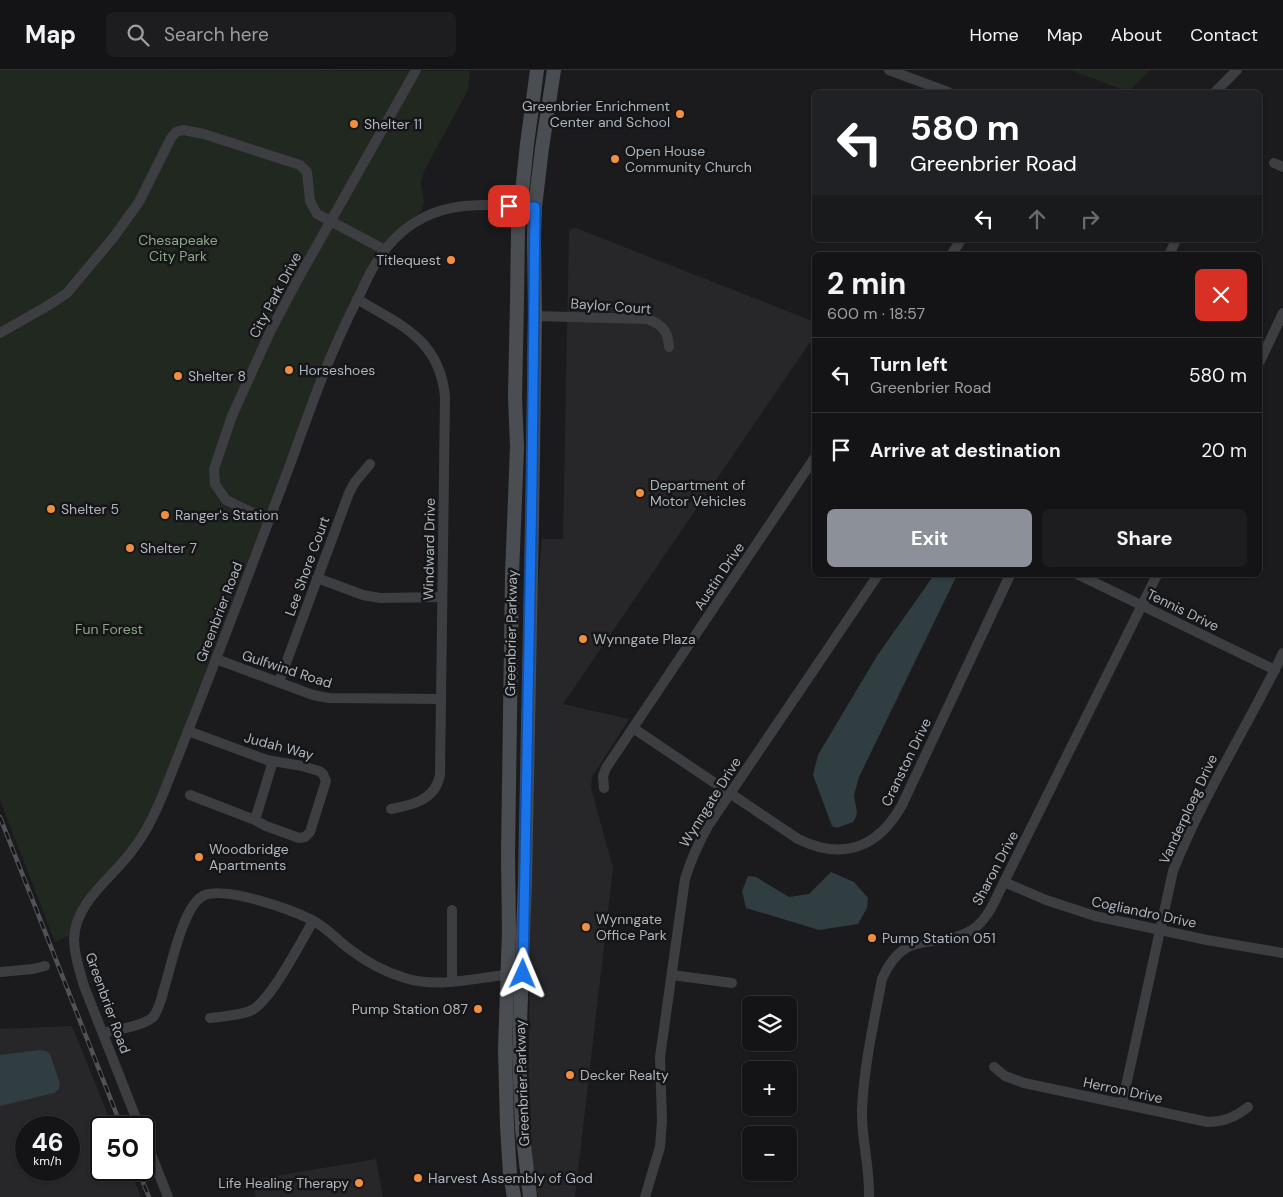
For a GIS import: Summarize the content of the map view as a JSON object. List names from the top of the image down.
{
  "streets": {
    "main road": ["Greenbrier Parkway"],
    "street": [
      "City Park Drive",
      "Baylor Court",
      "Windward Drive",
      "Lee Shore Court",
      "Austin Drive",
      "Tennis Drive",
      "Greenbrier Road",
      "Gulfwind Road",
      "Judah Way",
      "Cranston Drive",
      "Wynngate Drive",
      "Vanderploeg Drive",
      "Sharon Drive",
      "Cogliandro Drive",
      "Herron Drive"
    ]
  },
  "crossings": [
    ["City Park Drive", "Greenbrier Road"],
    ["Baylor Court", "Greenbrier Parkway"],
    ["Windward Drive", "Greenbrier Road"],
    ["Windward Drive", "Gulfwind Road"],
    ["Lee Shore Court", "Gulfwind Road"],
    ["Austin Drive", "Cranston Drive"],
    ["Tennis Drive", "Vanderploeg Drive"],
    ["Tennis Drive", "Sharon Drive"],
    ["Greenbrier Road", "Greenbrier Parkway"],
    ["Greenbrier Road", "Gulfwind Road"],
    ["Greenbrier Road", "Judah Way"],
    ["Cranston Drive", "Wynngate Drive"],
    ["Vanderploeg Drive", "Cogliandro Drive"],
    ["Vanderploeg Drive", "Herron Drive"],
    ["Sharon Drive", "Cogliandro Drive"]
  ],
  "parks": ["Chesapeake City Park", "Fun Forest"],
  "places": [
    "Greenbrier Enrichment Center and School",
    "Shelter 11",
    "Open House Community Church",
    "Titlequest",
    "Horseshoes",
    "Shelter 8",
    "Department of Motor Vehicles",
    "Shelter 5",
    "Ranger's Station",
    "Shelter 7",
    "Wynngate Plaza",
    "Woodbridge Apartments",
    "Wynngate Office Park",
    "Pump Station 051",
    "Pump Station 087",
    "Decker Realty",
    "Harvest Assembly of God",
    "Life Healing Therapy"
  ],
  "page": {
    "header": "Map",
    "search": "Search here",
    "nav": [
      "Home",
      "Map",
      "About",
      "Contact"
    ],
    "turn": ["580 m", "Greenbrier Road"],
    "heading": ["2 min", "600 m · 18:57"],
    "list": [
      {
        "name": "Turn left",
        "note": "Greenbrier Road",
        "value": "580 m"
      },
      {
        "name": "Arrive at destination",
        "value": "20 m"
      }
    ],
    "buttons": ["Exit", "Share"],
    "map_buttons": ["+", "−"],
    "speed": "46 km/h",
    "limit": "50"
  }
}
